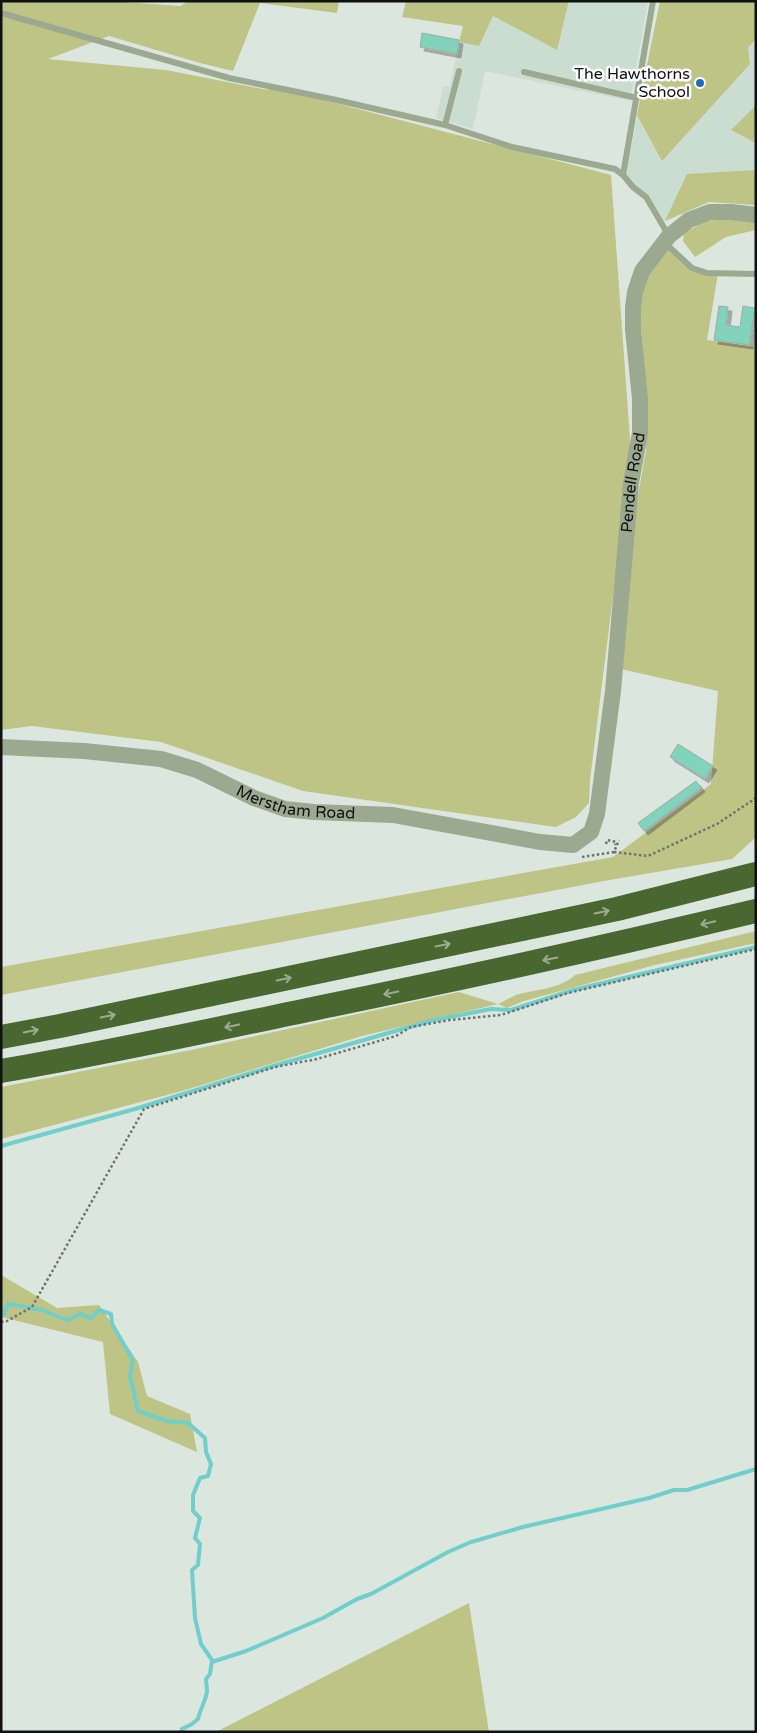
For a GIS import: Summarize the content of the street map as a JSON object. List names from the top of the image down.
{
  "streets": {
    "street": ["Pendell Road", "Merstham Road"]
  },
  "crossings": [
    ["Pendell Road", "Merstham Road"]
  ],
  "places": ["The Hawthorns School"]
}
